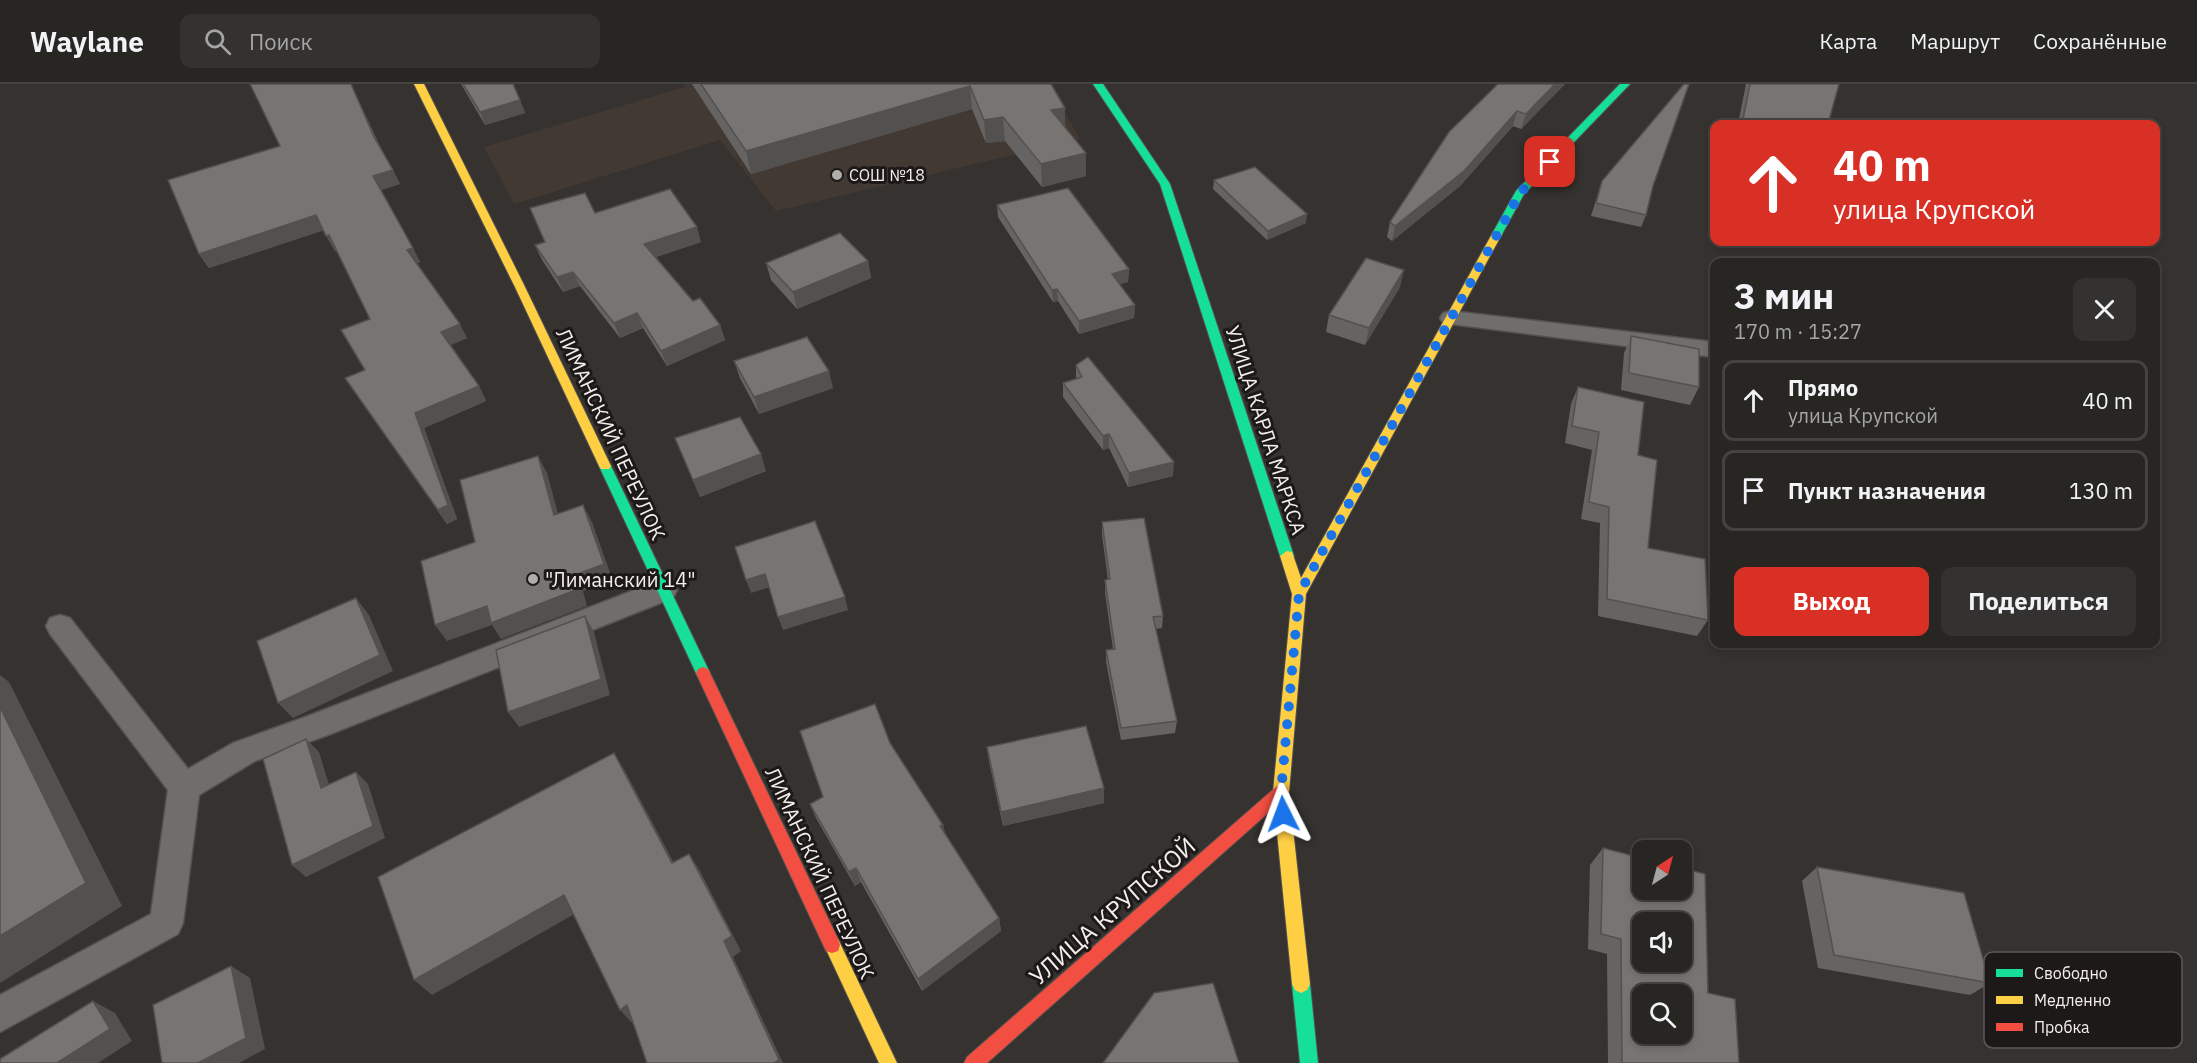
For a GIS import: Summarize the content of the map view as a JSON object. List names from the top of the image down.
{
  "streets": {
    "street": ["УЛИЦА КАРЛА МАРКСА", "ЛИМАНСКИЙ ПЕРЕУЛОК", "УЛИЦА КРУПСКОЙ"]
  },
  "crossings": [
    ["УЛИЦА КАРЛА МАРКСА", "УЛИЦА КРУПСКОЙ"]
  ],
  "places": ["СОШ №18", "\"Лиманский 14\""],
  "legend": ["Свободно", "Медленно", "Пробка"],
  "north": "top right",
  "page": {
    "header": "Waylane",
    "search": "Поиск",
    "nav": ["Карта", "Маршрут", "Сохранённые"],
    "turn": ["40 m", "улица Крупской"],
    "heading": ["3 мин", "170 m · 15:27"],
    "list": [
      {
        "name": "Прямо",
        "note": "улица Крупской",
        "value": "40 m"
      },
      {
        "name": "Пункт назначения",
        "value": "130 m"
      }
    ],
    "buttons": ["Выход", "Поделиться"]
  }
}
